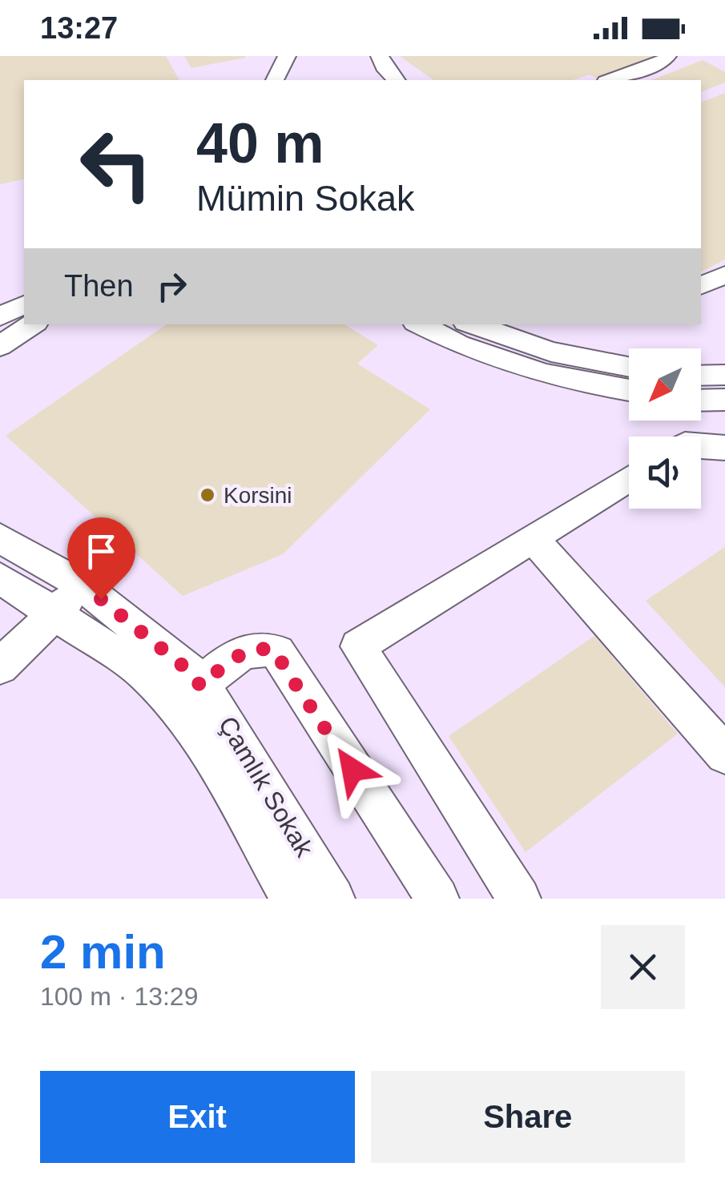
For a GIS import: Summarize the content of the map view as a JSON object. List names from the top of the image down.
{
  "streets": {
    "street": ["Çamlık Sokak"]
  },
  "places": ["Korsini"],
  "north": "bottom left",
  "page": {
    "status": "13:27",
    "turn": ["40 m", "Mümin Sokak"],
    "then": "Then",
    "heading": ["2 min", "100 m · 13:29"],
    "buttons": ["Exit", "Share"]
  }
}
